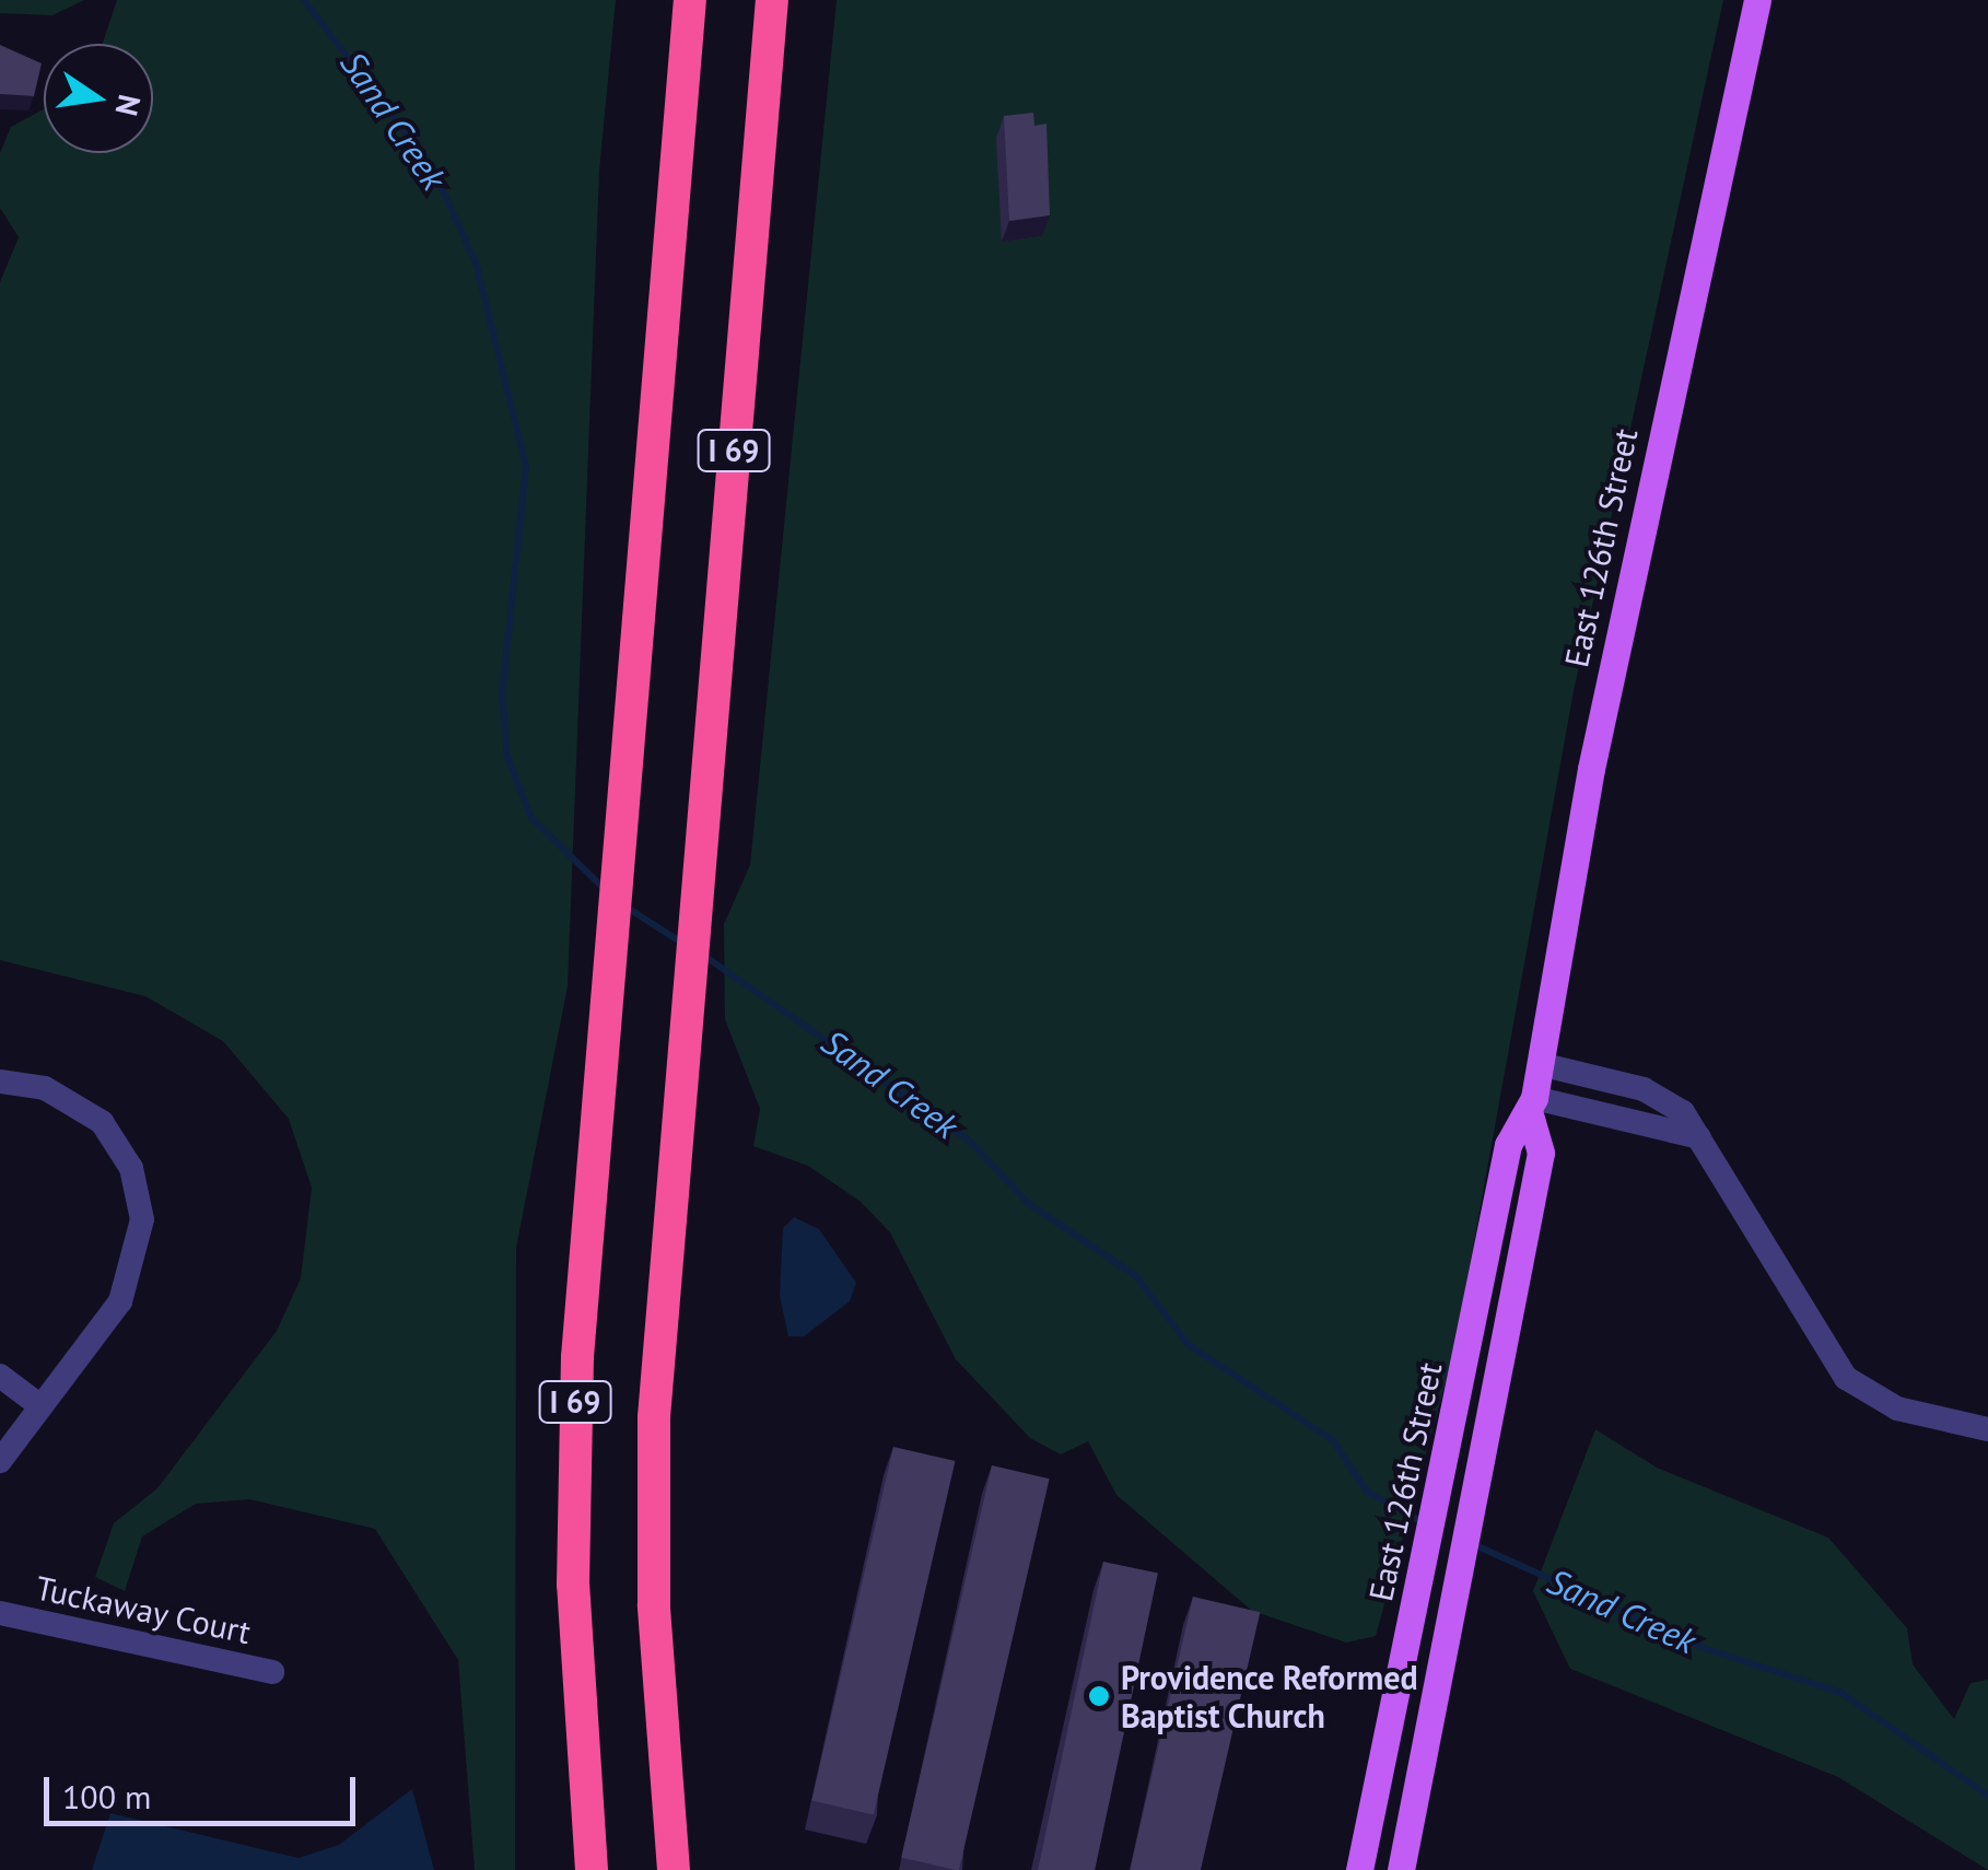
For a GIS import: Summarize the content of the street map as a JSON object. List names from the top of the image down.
{
  "streets": {
    "highway": ["I 69"],
    "main road": ["East 126th Street"],
    "street": ["Tuckaway Court"]
  },
  "water": ["Sand Creek"],
  "places": ["Providence Reformed Baptist Church"],
  "scale_bar": "100 m",
  "north": "right"
}
